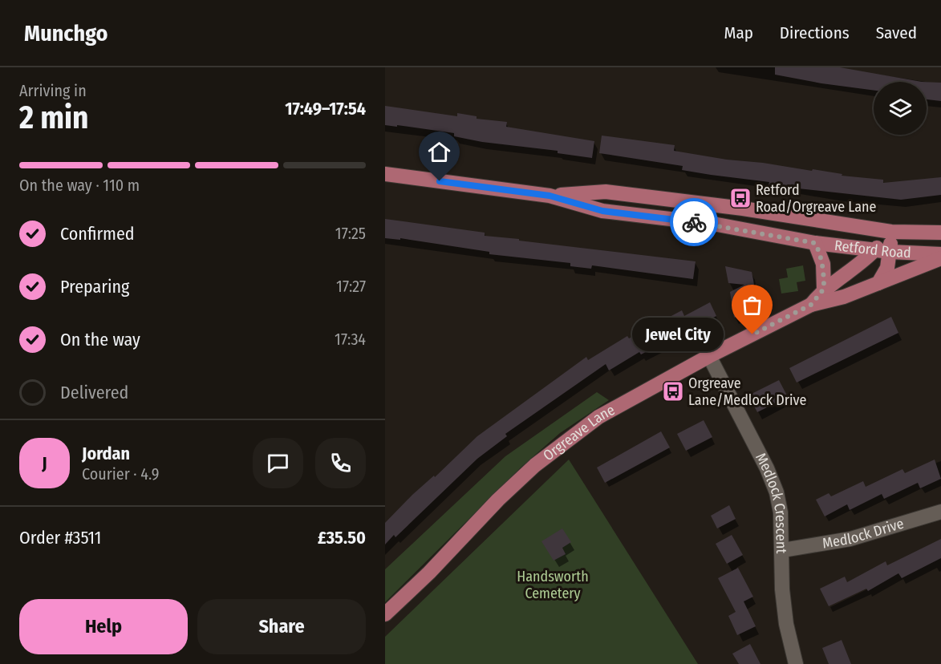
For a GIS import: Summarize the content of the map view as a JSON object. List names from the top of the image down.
{
  "streets": {
    "main road": ["Retford Road", "Orgreave Lane"],
    "street": ["Medlock Crescent", "Medlock Drive"]
  },
  "crossings": [
    ["Retford Road", "Orgreave Lane"],
    ["Orgreave Lane", "Medlock Crescent"],
    ["Medlock Crescent", "Medlock Drive"]
  ],
  "parks": ["Handsworth Cemetery"],
  "places": {
    "bus stop": ["Retford Road/Orgreave Lane", "Orgreave Lane/Medlock Drive"],
    "other": ["Jewel City"]
  },
  "page": {
    "header": "Munchgo",
    "nav": ["Map", "Directions", "Saved"],
    "heading": ["2 min", "Arriving in", "17:49–17:54"],
    "panel": [
      "Jordan",
      "Courier · 4.9",
      "Order #3511",
      "£35.50"
    ],
    "bar": "On the way · 110 m",
    "list": [
      ["Confirmed", "17:25"],
      ["Preparing", "17:27"],
      ["On the way", "17:34"],
      "Delivered"
    ],
    "bubble": "Jewel City",
    "round": "J",
    "buttons": ["Help", "Share"]
  }
}
